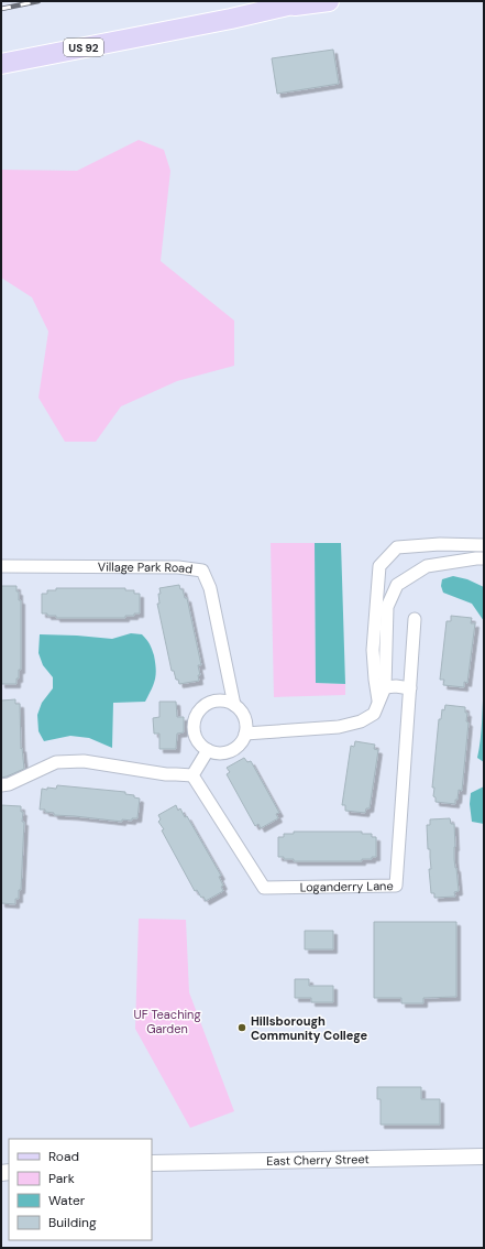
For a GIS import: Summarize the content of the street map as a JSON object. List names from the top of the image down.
{
  "streets": {
    "main road": ["US 92"],
    "street": ["Village Park Road", "Loganderry Lane", "East Cherry Street"]
  },
  "parks": ["UF Teaching Garden"],
  "places": ["Hillsborough Community College"],
  "legend": [
    "Road",
    "Park",
    "Water",
    "Building"
  ]
}
